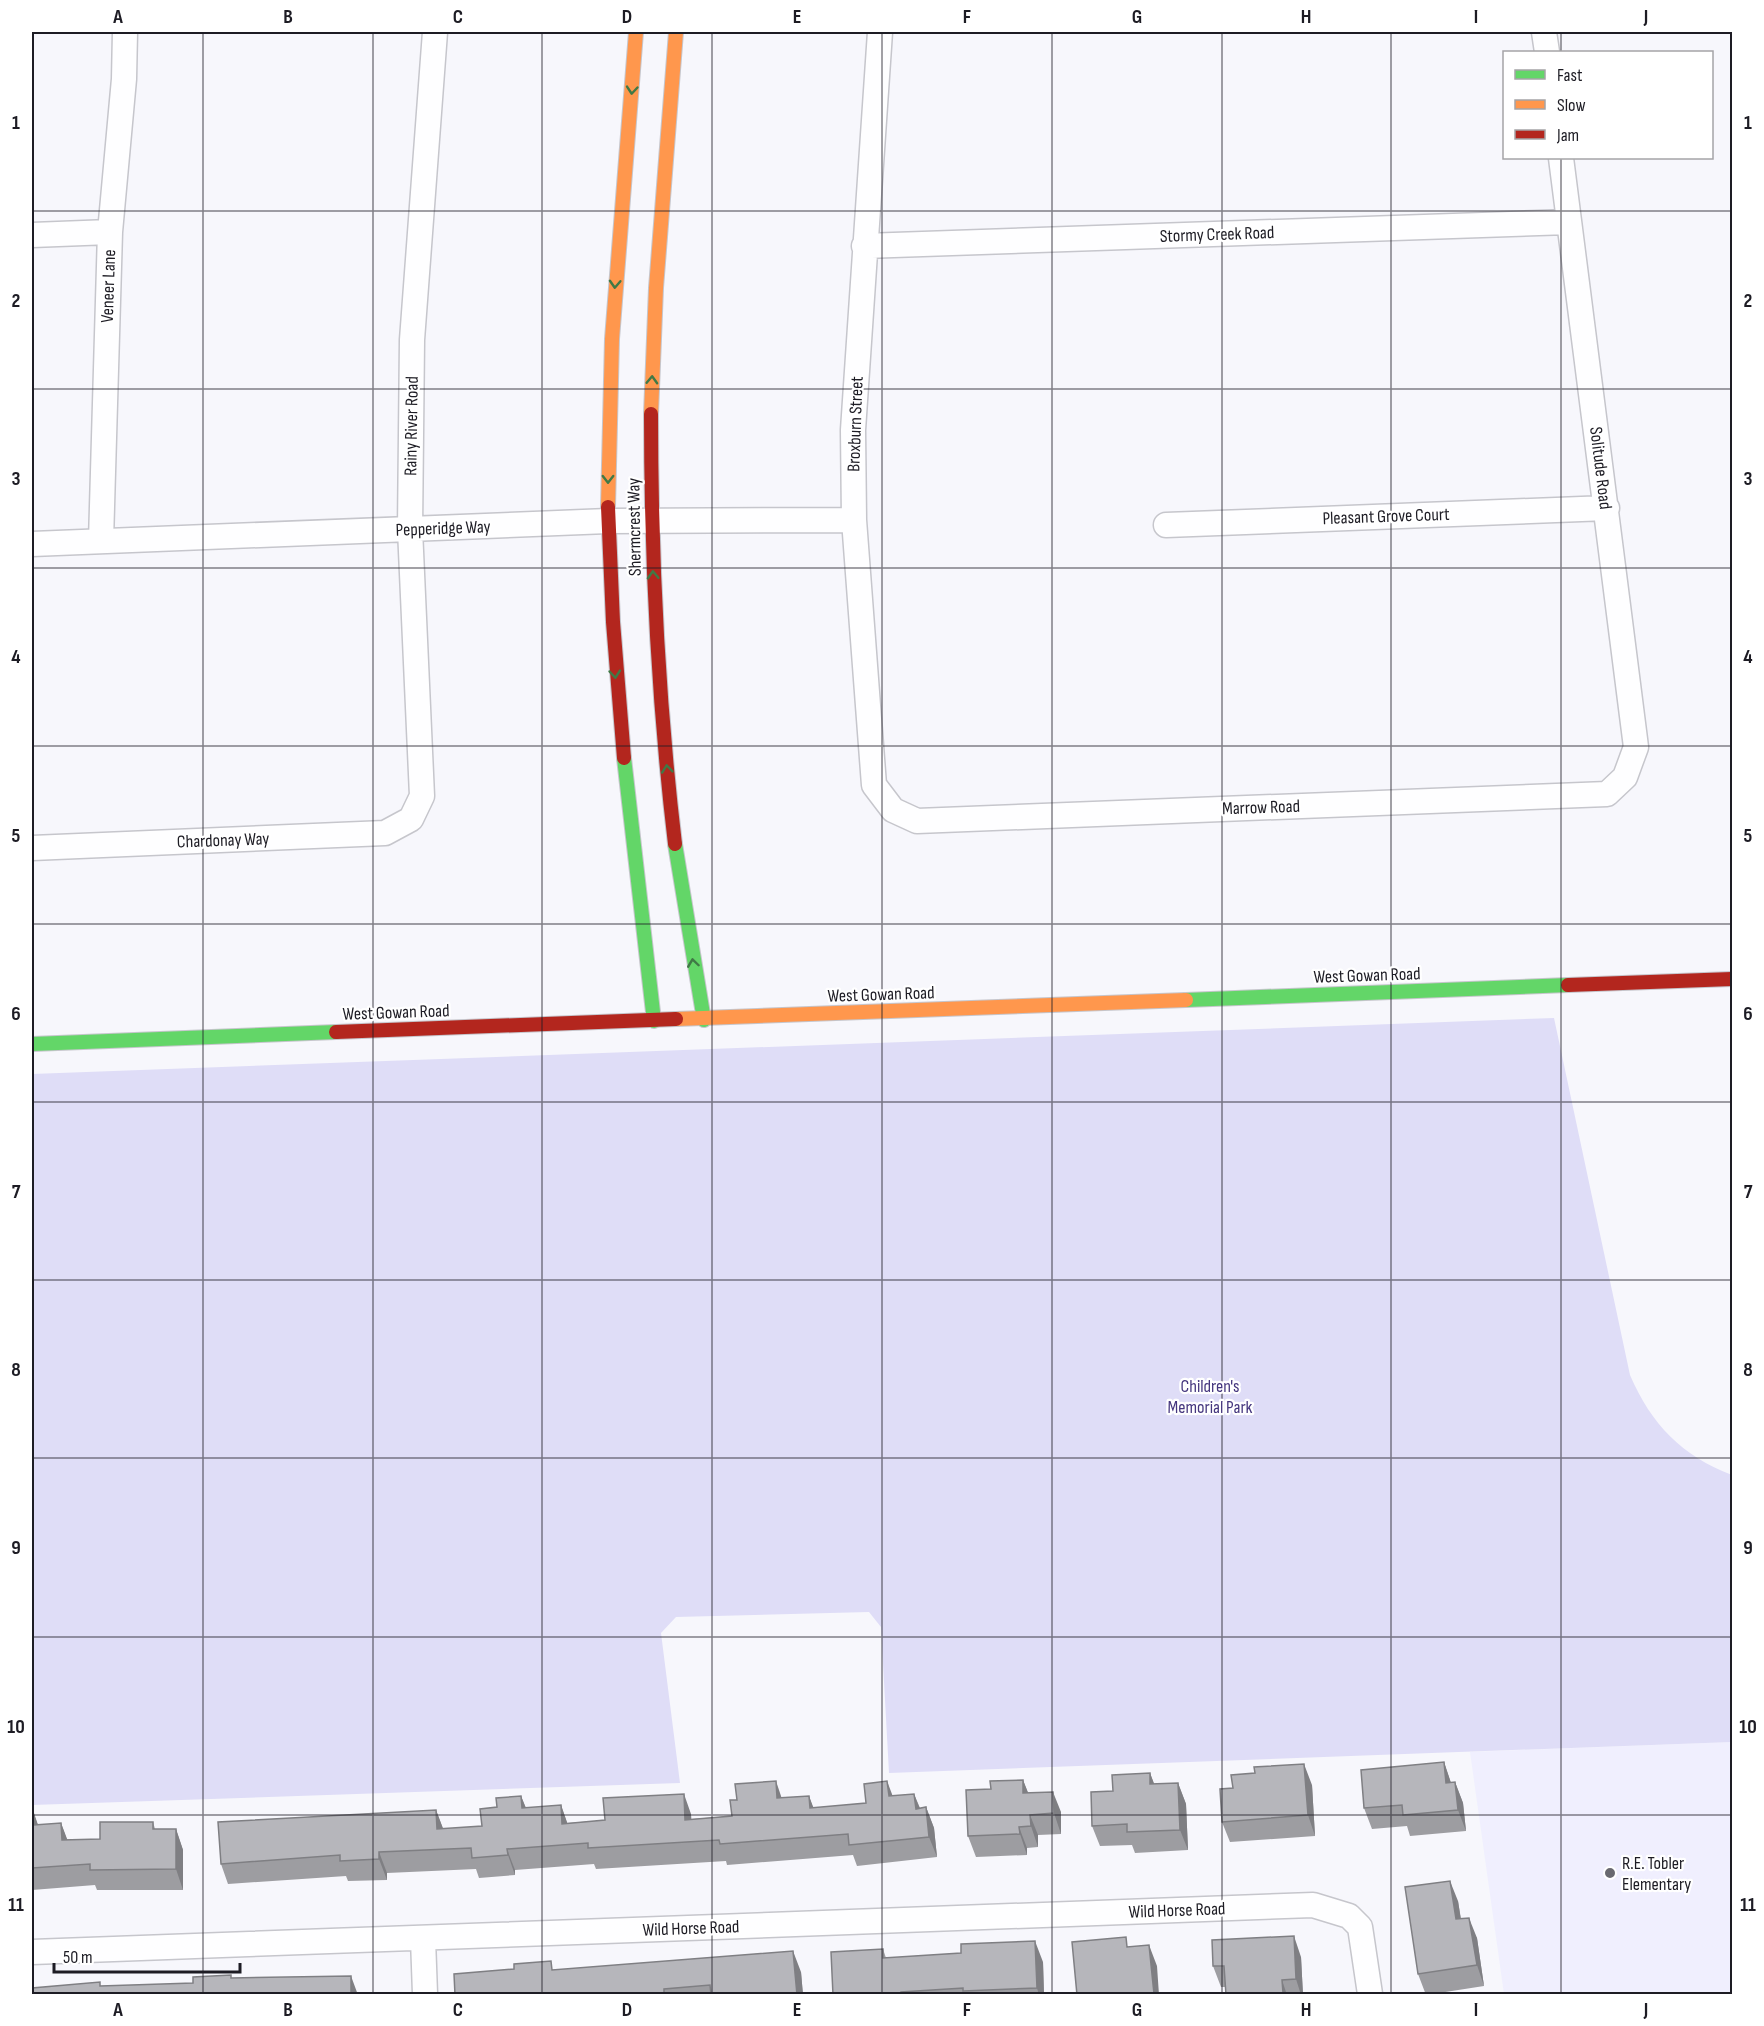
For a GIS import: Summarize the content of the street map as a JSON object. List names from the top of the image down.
{
  "streets": {
    "street": [
      "Stormy Creek Road",
      "Veneer Lane",
      "Broxburn Street",
      "Rainy River Road",
      "Solitude Road",
      "Pleasant Grove Court",
      "Shermcrest Way",
      "Pepperidge Way",
      "Marrow Road",
      "Chardonay Way",
      "West Gowan Road",
      "Wild Horse Road"
    ]
  },
  "crossings": [
    ["Stormy Creek Road", "Broxburn Street"],
    ["Stormy Creek Road", "Solitude Road"],
    ["Veneer Lane", "Pepperidge Way"],
    ["Broxburn Street", "Pepperidge Way"],
    ["Broxburn Street", "Marrow Road"],
    ["Rainy River Road", "Pepperidge Way"],
    ["Rainy River Road", "Chardonay Way"],
    ["Solitude Road", "Pleasant Grove Court"],
    ["Solitude Road", "Marrow Road"],
    ["Shermcrest Way", "Pepperidge Way"],
    ["Shermcrest Way", "West Gowan Road"]
  ],
  "parks": ["Children's Memorial Park"],
  "places": ["R.E. Tobler Elementary"],
  "legend": ["Fast", "Slow", "Jam"],
  "scale_bar": "50 m",
  "grid": {
    "columns": [
      "A",
      "B",
      "C",
      "D",
      "E",
      "F",
      "G",
      "H",
      "I",
      "J"
    ],
    "rows": [
      "1",
      "2",
      "3",
      "4",
      "5",
      "6",
      "7",
      "8",
      "9",
      "10",
      "11"
    ]
  }
}
